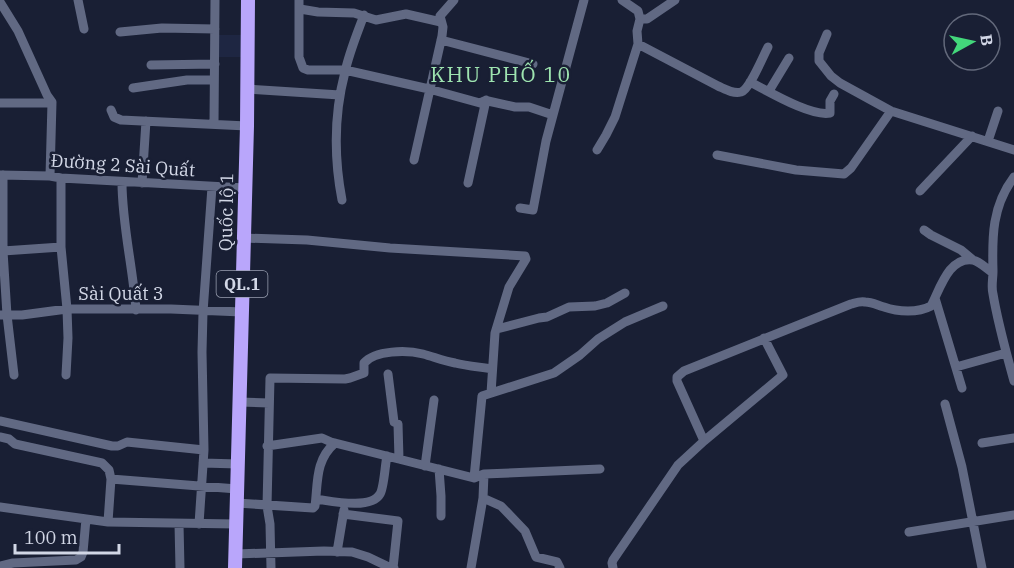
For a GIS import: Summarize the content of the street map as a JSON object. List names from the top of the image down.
{
  "streets": {
    "highway": ["Quốc lộ 1", "QL.1"],
    "street": ["Đường 2 Sài Quất", "Sài Quất 3"]
  },
  "crossings": [
    ["Đường 2 Sài Quất", "Quốc lộ 1"],
    ["Quốc lộ 1", "Sài Quất 3"]
  ],
  "districts": ["KHU PHỐ 10"],
  "scale_bar": "100 m",
  "north": "right"
}
